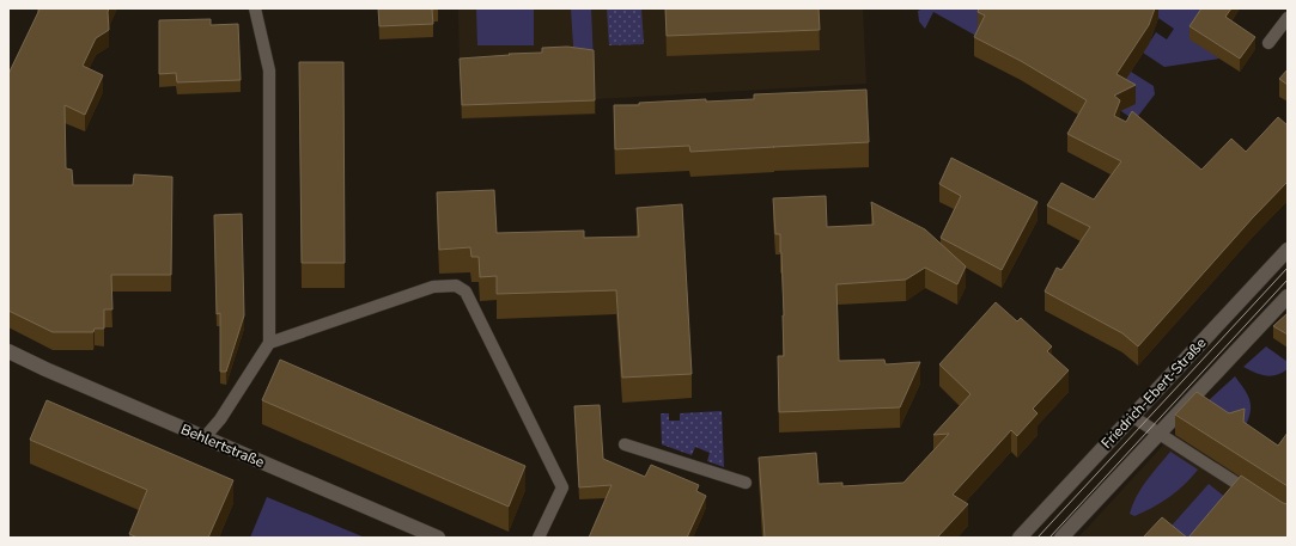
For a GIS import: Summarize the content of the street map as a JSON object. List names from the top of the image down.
{
  "streets": {
    "street": ["Friedrich-Ebert-Straße", "Behlertstraße"]
  }
}
